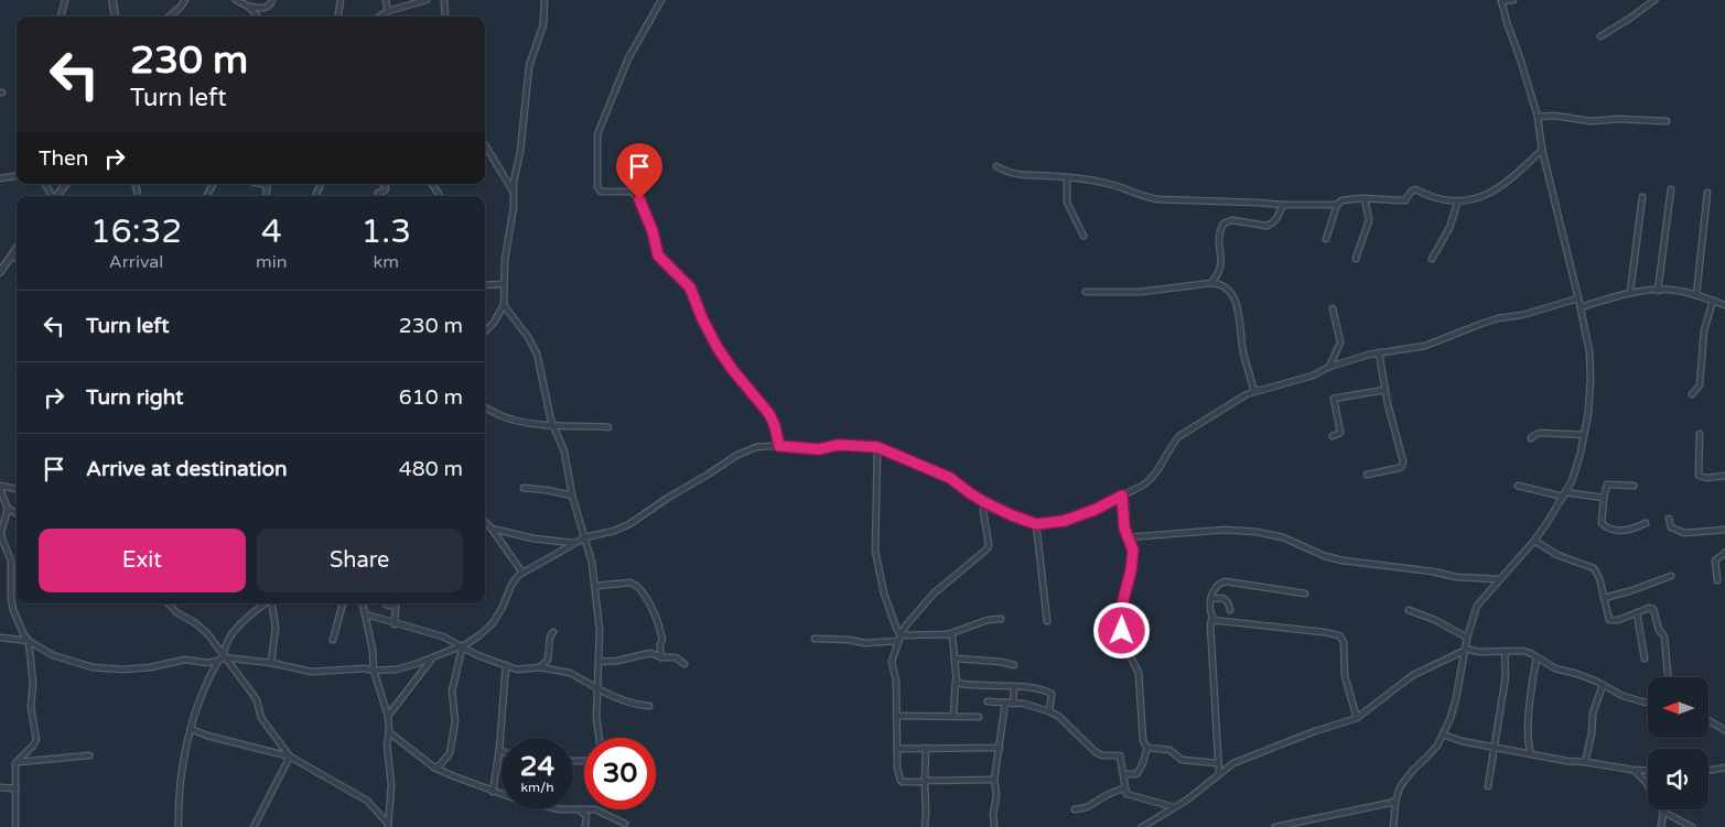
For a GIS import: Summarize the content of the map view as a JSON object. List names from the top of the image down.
{
  "north": "left",
  "page": {
    "turn": ["230 m", "Turn left"],
    "then": "Then",
    "eta": [
      "16:32",
      "Arrival",
      "4",
      "min",
      "1.3",
      "km"
    ],
    "list": [
      {
        "name": "Turn left",
        "value": "230 m"
      },
      {
        "name": "Turn right",
        "value": "610 m"
      },
      {
        "name": "Arrive at destination",
        "value": "480 m"
      }
    ],
    "buttons": ["Exit", "Share"],
    "speed": "24 km/h",
    "limit": "30"
  }
}
